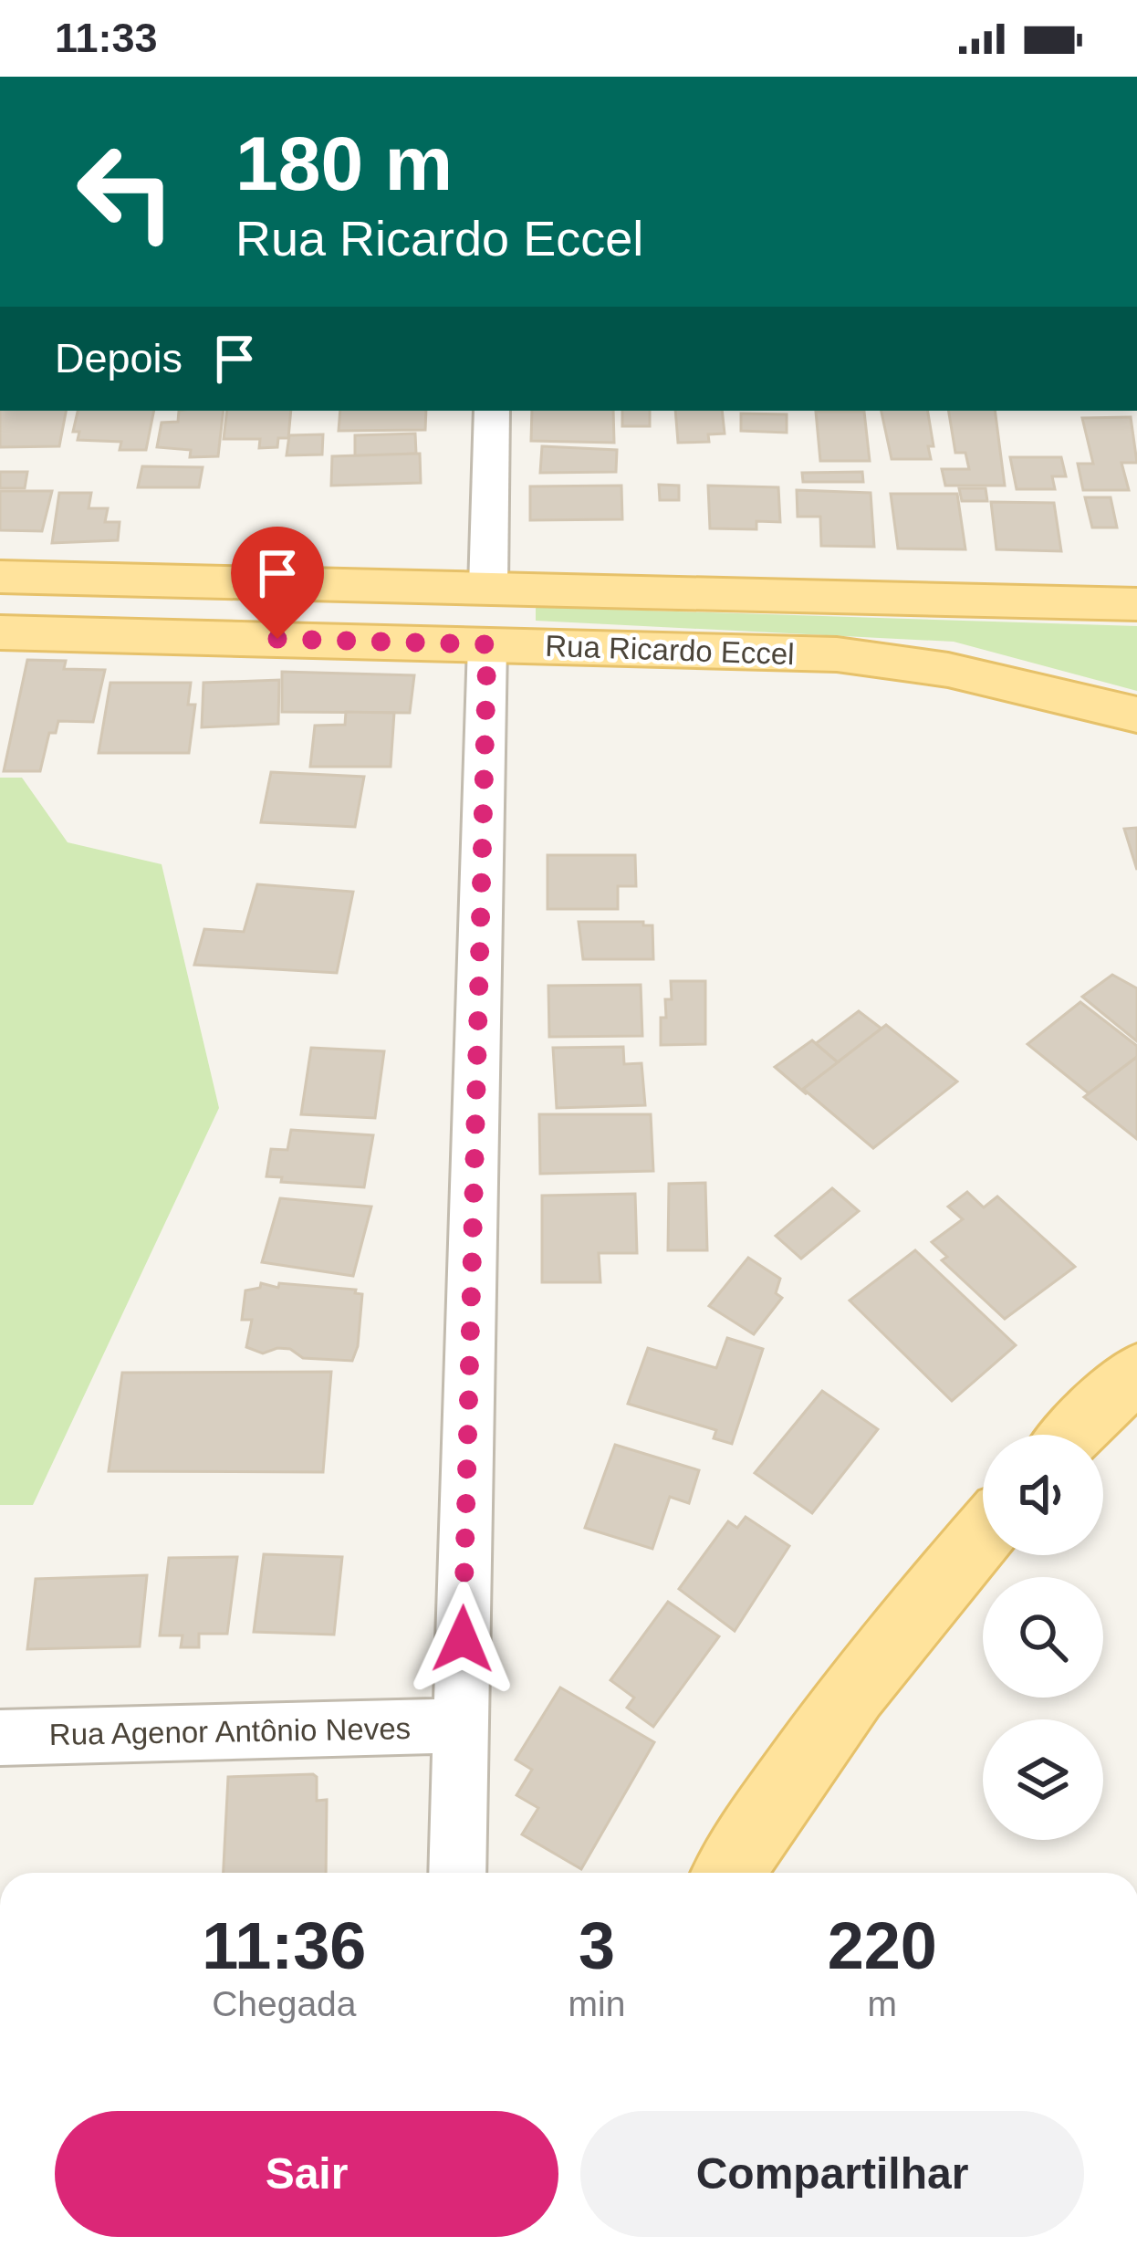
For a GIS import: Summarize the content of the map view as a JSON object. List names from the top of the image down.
{
  "streets": {
    "main road": ["Rua Ricardo Eccel"],
    "street": ["Rua Agenor Antônio Neves"]
  },
  "page": {
    "status": "11:33",
    "turn": ["180 m", "Rua Ricardo Eccel"],
    "then": "Depois",
    "eta": [
      "11:36",
      "Chegada",
      "3",
      "min",
      "220",
      "m"
    ],
    "buttons": ["Sair", "Compartilhar"]
  }
}
